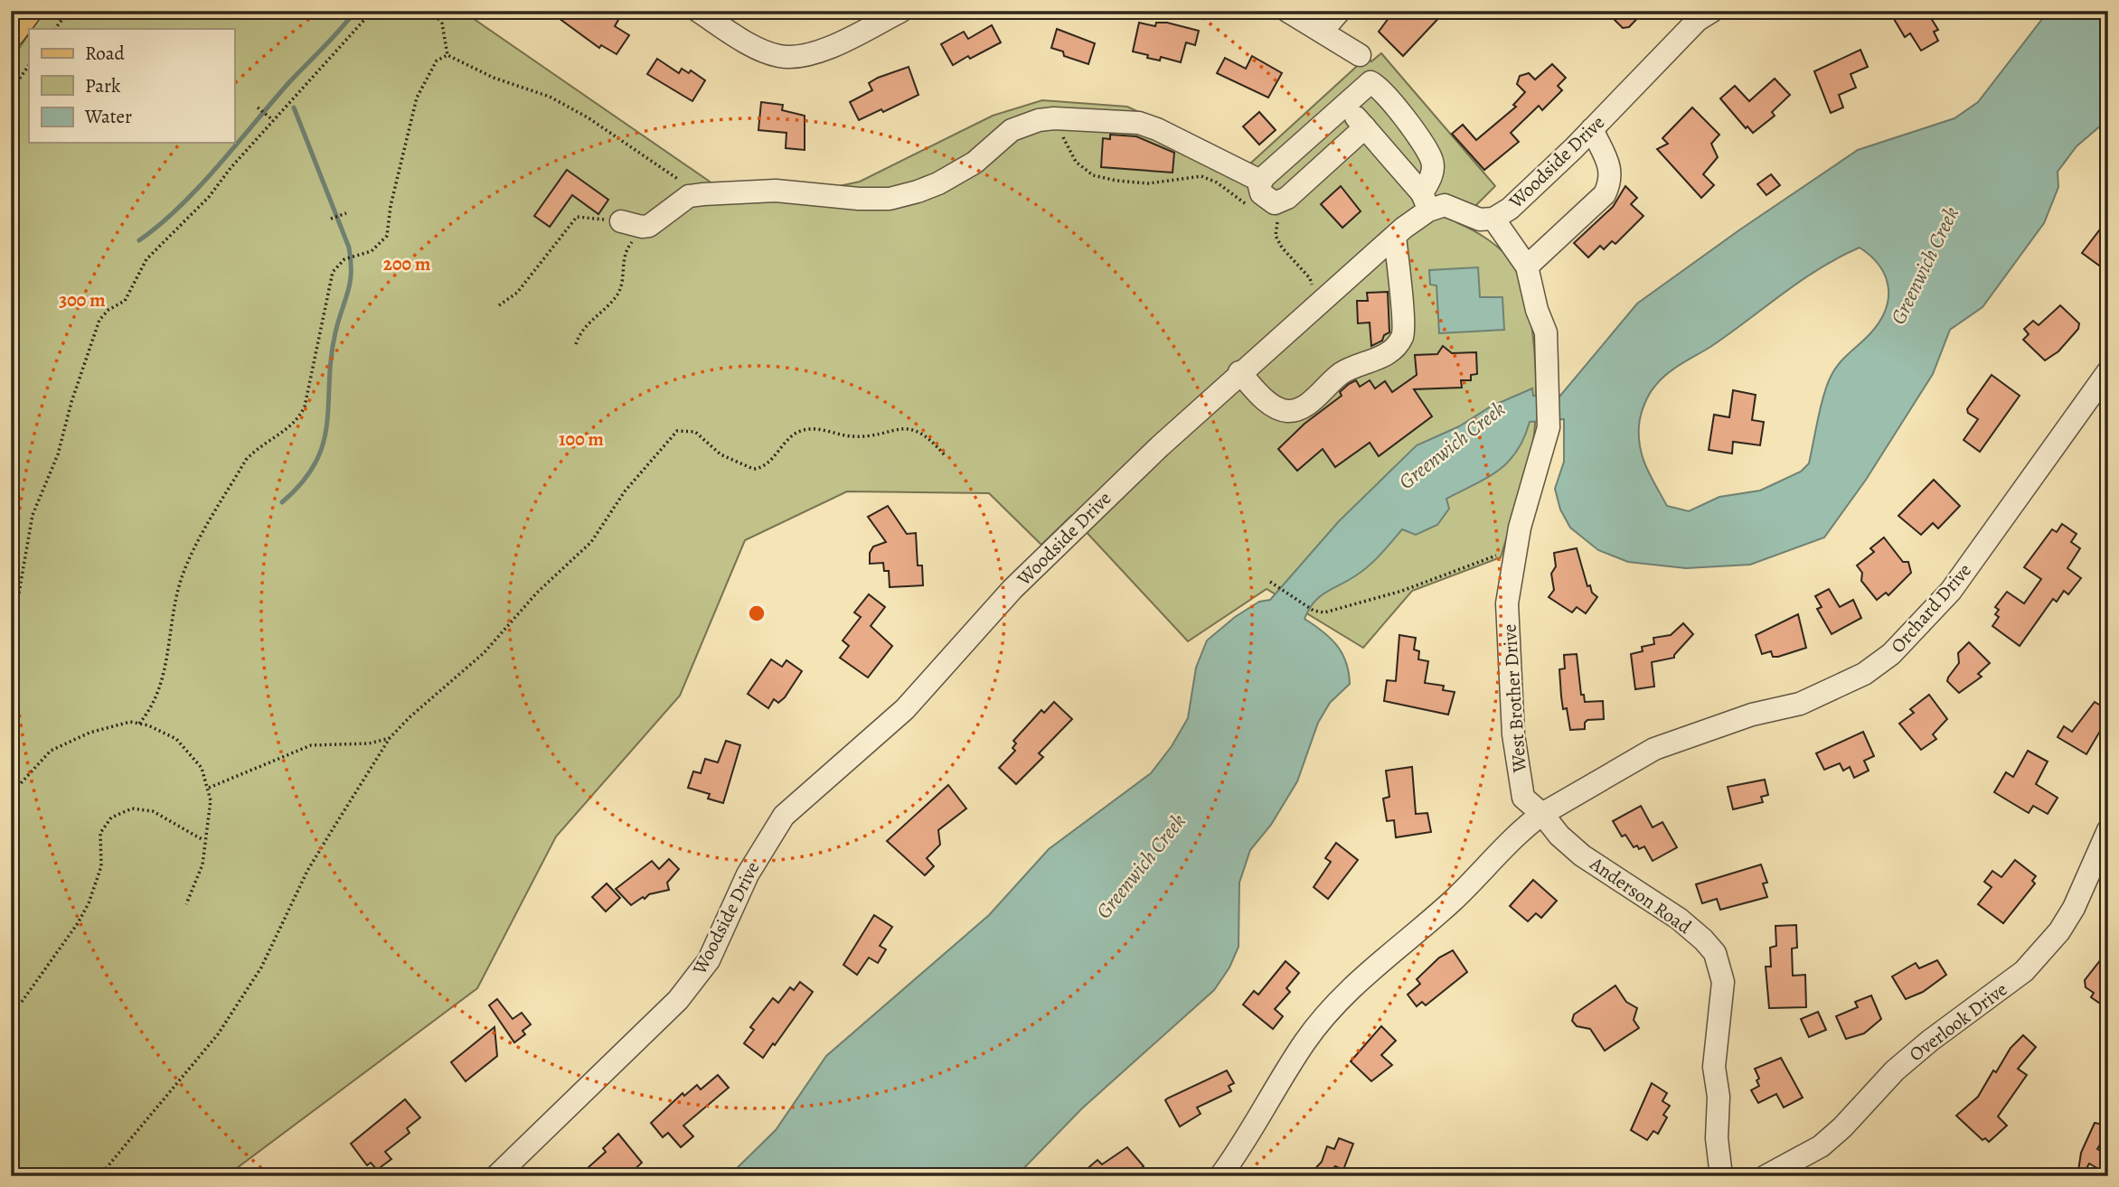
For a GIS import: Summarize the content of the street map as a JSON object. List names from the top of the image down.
{
  "streets": {
    "street": [
      "Woodside Drive",
      "Orchard Drive",
      "West Brother Drive",
      "Anderson Road",
      "Overlook Drive"
    ]
  },
  "crossings": [
    ["Woodside Drive", "West Brother Drive"],
    ["Orchard Drive", "West Brother Drive"],
    ["Orchard Drive", "Anderson Road"],
    ["West Brother Drive", "Anderson Road"]
  ],
  "water": ["Greenwich Creek"],
  "legend": ["Road", "Park", "Water"],
  "rings": ["200 m", "300 m", "100 m"]
}
